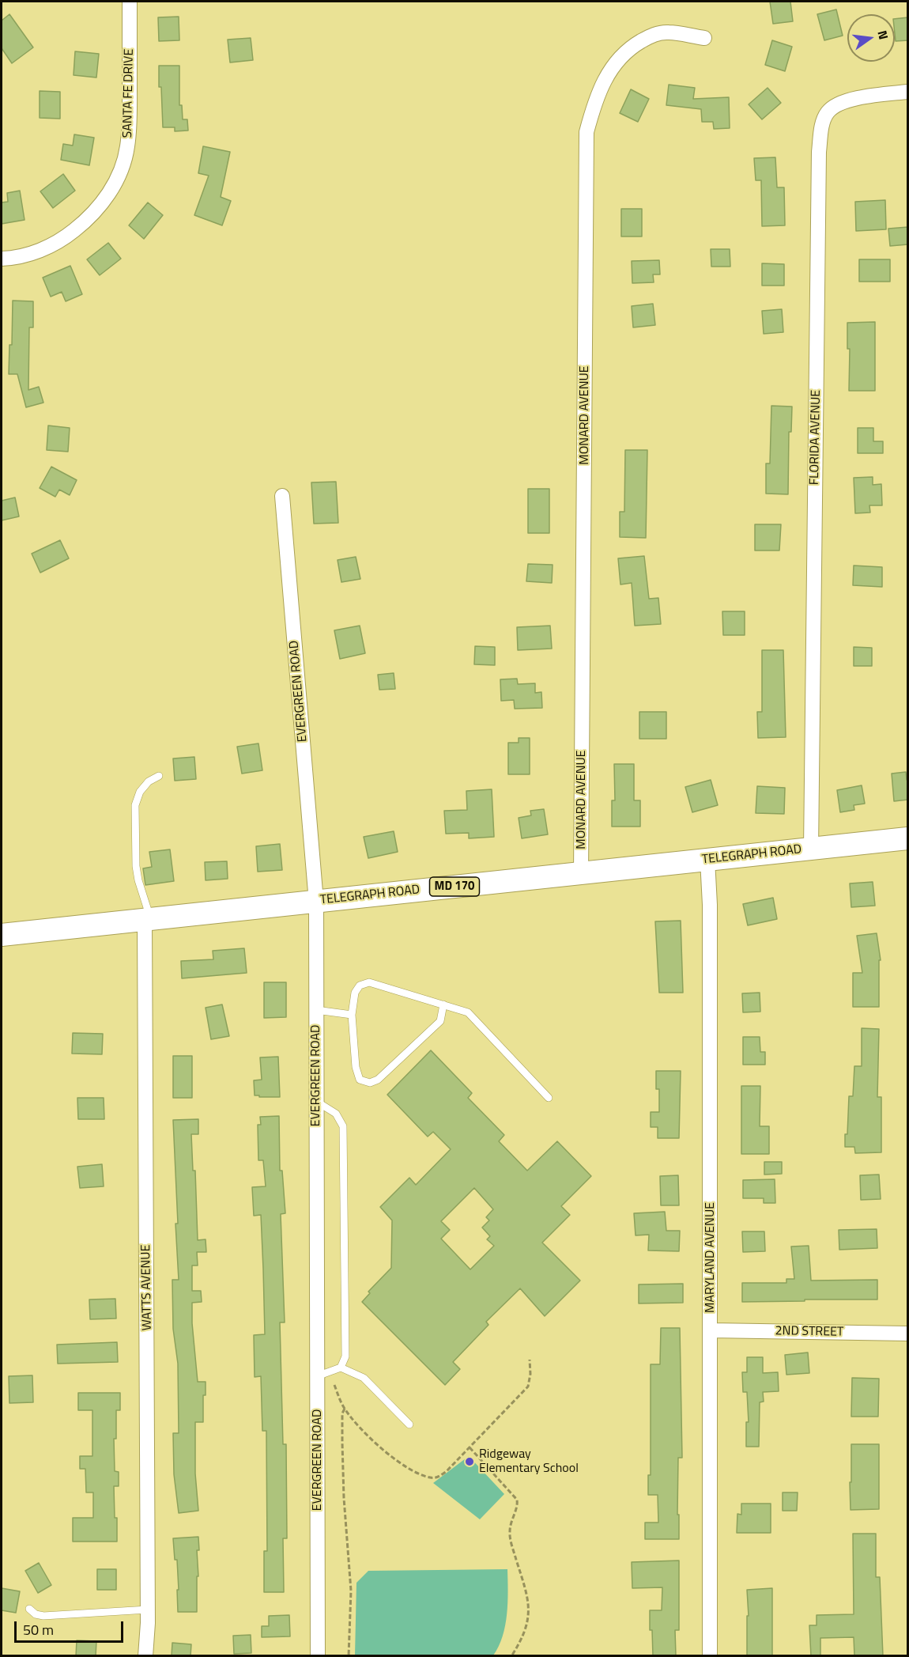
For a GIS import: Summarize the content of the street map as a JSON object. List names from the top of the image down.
{
  "streets": {
    "main road": ["TELEGRAPH ROAD", "MD 170"],
    "street": [
      "SANTA FE DRIVE",
      "MONARD AVENUE",
      "FLORIDA AVENUE",
      "EVERGREEN ROAD",
      "MARYLAND AVENUE",
      "WATTS AVENUE",
      "2ND STREET"
    ]
  },
  "crossings": [
    ["MONARD AVENUE", "TELEGRAPH ROAD"],
    ["FLORIDA AVENUE", "TELEGRAPH ROAD"],
    ["EVERGREEN ROAD", "TELEGRAPH ROAD"],
    ["TELEGRAPH ROAD", "MARYLAND AVENUE"],
    ["TELEGRAPH ROAD", "WATTS AVENUE"],
    ["MARYLAND AVENUE", "2ND STREET"]
  ],
  "places": ["Ridgeway Elementary School"],
  "scale_bar": "50 m",
  "north": "right"
}
